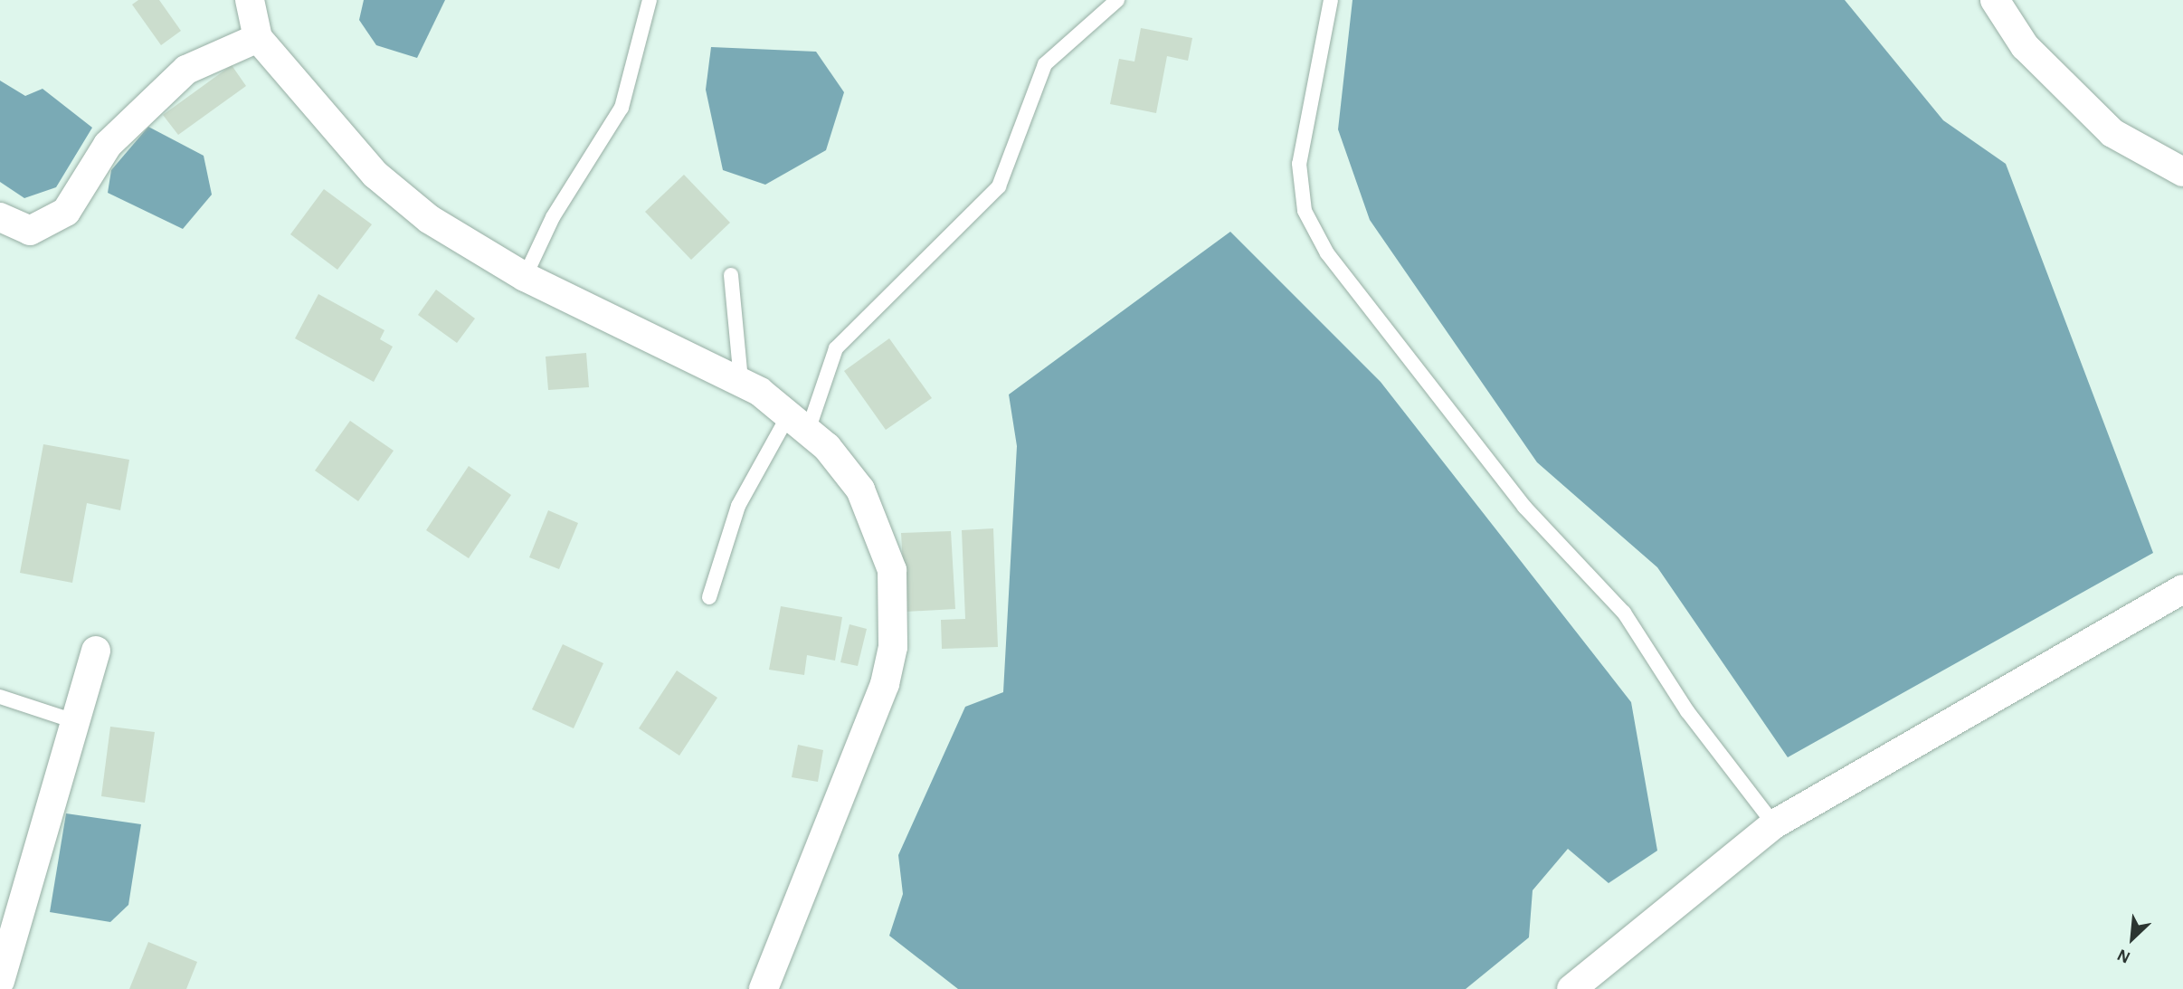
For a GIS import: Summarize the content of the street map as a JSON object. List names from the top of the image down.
{
  "north": "bottom left"
}
